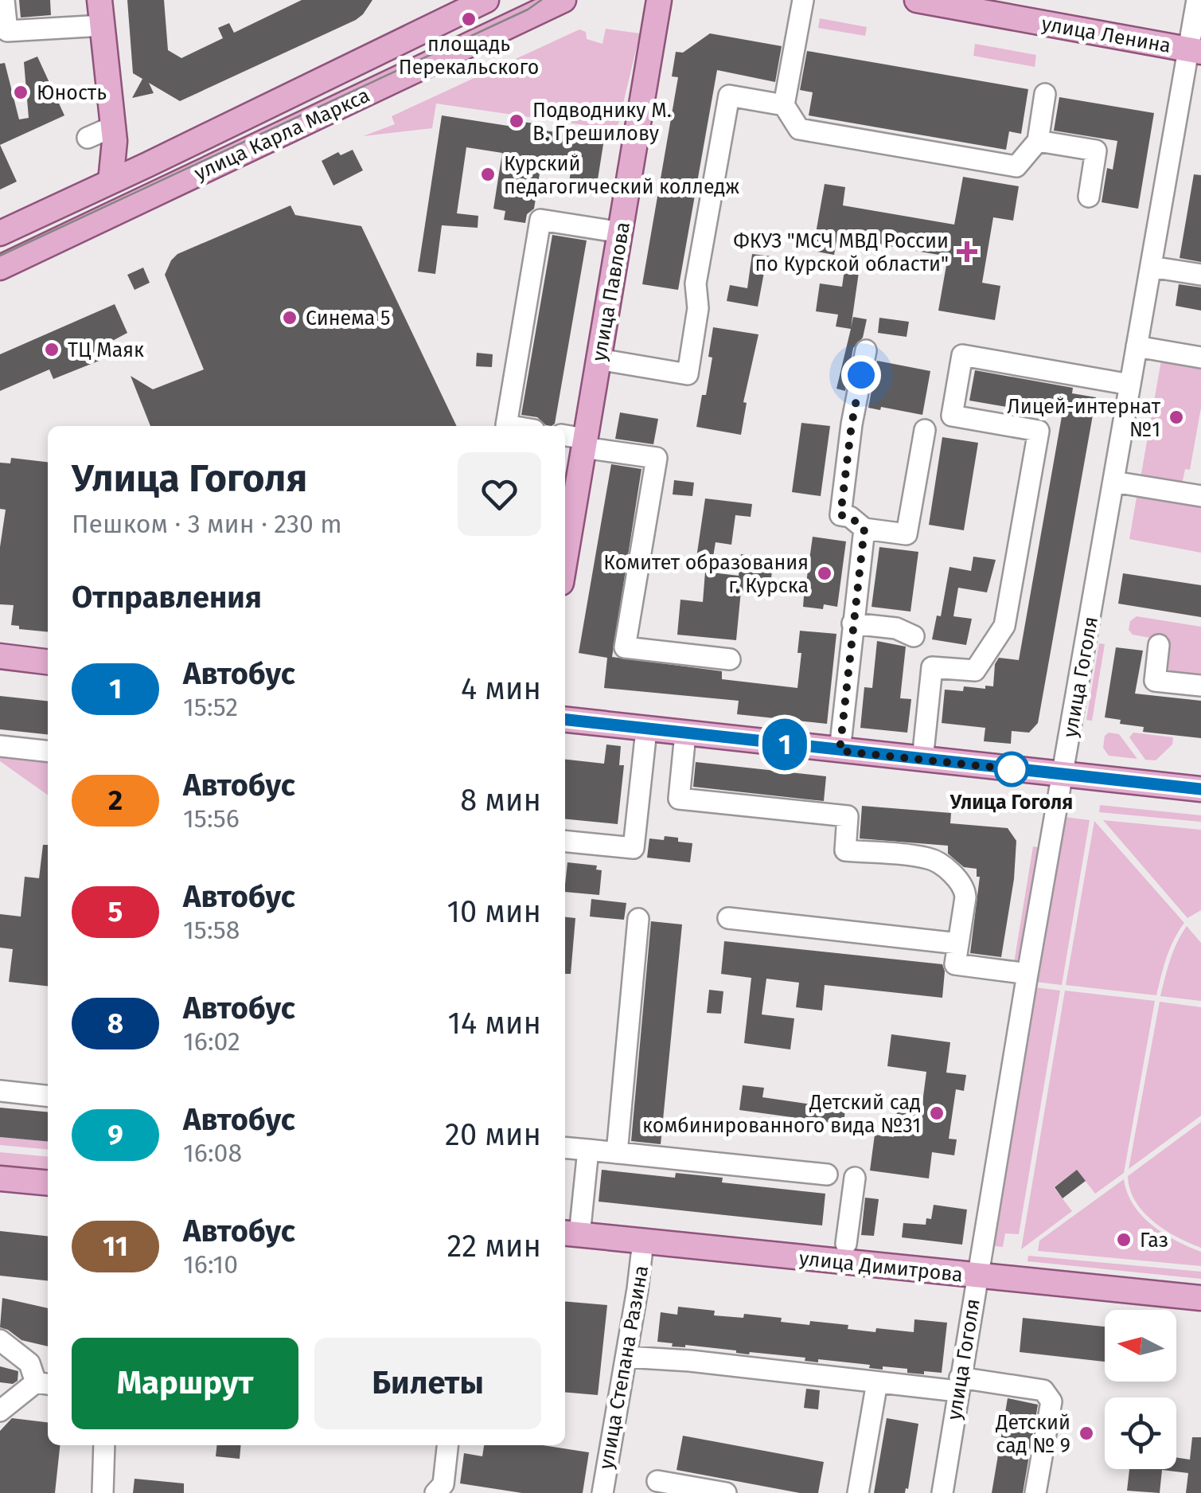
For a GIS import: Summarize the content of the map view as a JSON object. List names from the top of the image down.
{
  "streets": {
    "main road": [
      "улица Ленина",
      "улица Карла Маркса",
      "улица Павлова",
      "улица Димитрова"
    ],
    "street": ["улица Гоголя", "улица Степана Разина"]
  },
  "crossings": [
    ["улица Ленина", "улица Гоголя"],
    ["улица Гоголя", "улица Димитрова"],
    ["улица Димитрова", "улица Степана Разина"]
  ],
  "places": {
    "other": [
      "площадь Перекальского",
      "Юность",
      "Подводнику М. В. Грешилову",
      "Курский педагогический колледж",
      "Синема 5",
      "ТЦ Маяк",
      "Лицей-интернат №1",
      "Комитет образования г. Курска",
      "Улица Гоголя",
      "Детский сад комбинированного вида №31",
      "Газ",
      "Детский сад № 9"
    ],
    "health": ["ФКУЗ \"МСЧ МВД России по Курской области\""]
  },
  "lines": ["bus line 1"],
  "north": "left",
  "page": {
    "on_map": "1",
    "heading": [
      ["Улица Гоголя", "Пешком · 3 мин · 230 m"],
      "Отправления"
    ],
    "list": [
      {
        "mark": "1",
        "name": "Автобус",
        "note": "15:52",
        "value": "4 мин"
      },
      {
        "mark": "2",
        "name": "Автобус",
        "note": "15:56",
        "value": "8 мин"
      },
      {
        "mark": "5",
        "name": "Автобус",
        "note": "15:58",
        "value": "10 мин"
      },
      {
        "mark": "8",
        "name": "Автобус",
        "note": "16:02",
        "value": "14 мин"
      },
      {
        "mark": "9",
        "name": "Автобус",
        "note": "16:08",
        "value": "20 мин"
      },
      {
        "mark": "11",
        "name": "Автобус",
        "note": "16:10",
        "value": "22 мин"
      }
    ],
    "buttons": ["Маршрут", "Билеты"]
  }
}
